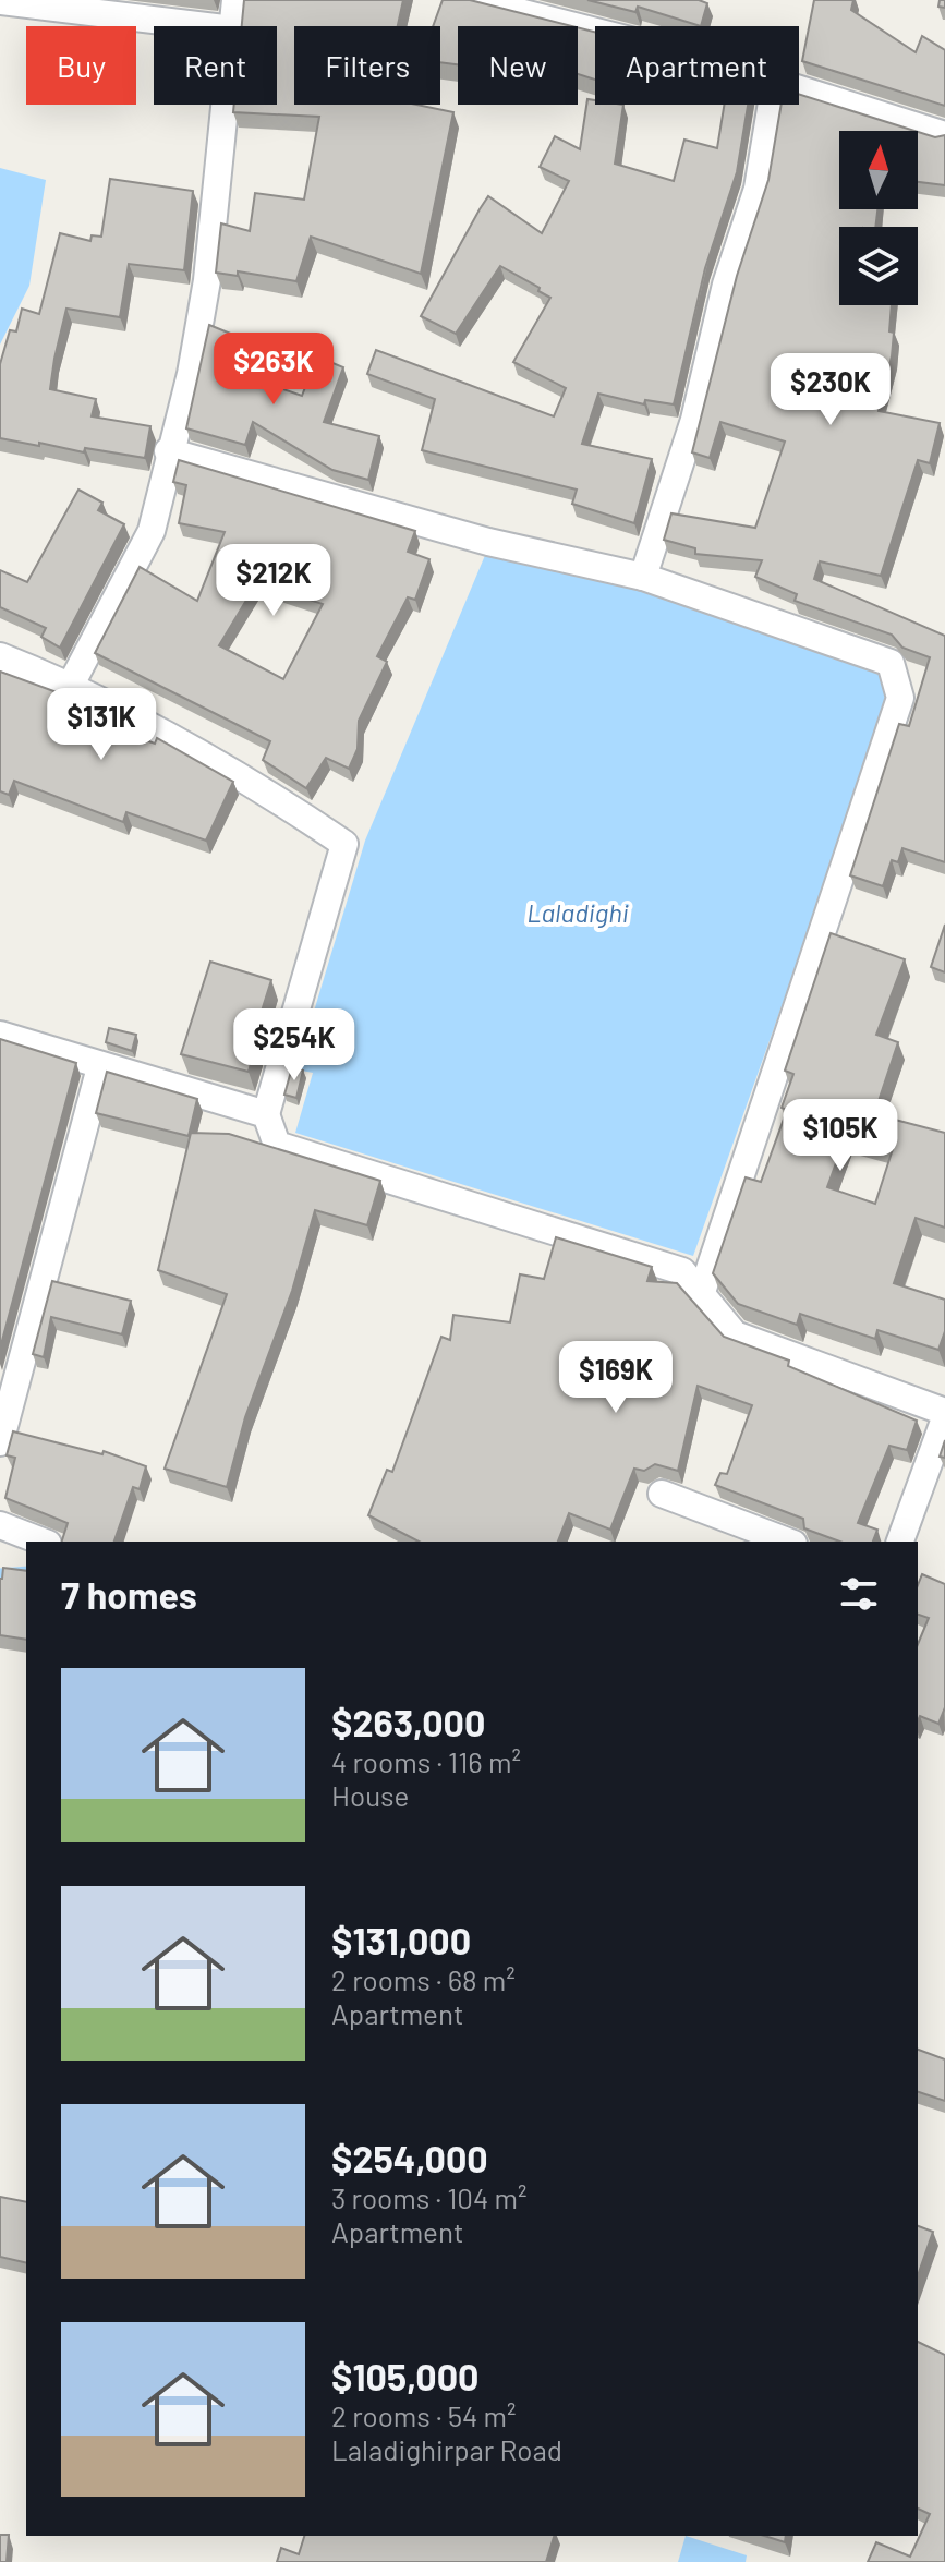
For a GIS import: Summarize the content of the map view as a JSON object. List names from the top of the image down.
{
  "water": ["Laladighi"],
  "north": "top",
  "page": {
    "chip": [
      "Buy",
      "Rent",
      "Filters",
      "New",
      "Apartment"
    ],
    "price": [
      "$263K",
      "$230K",
      "$212K",
      "$131K",
      "$254K",
      "$105K",
      "$169K"
    ],
    "heading": "7 homes",
    "list": [
      {
        "name": "$263,000",
        "note": "4 rooms · 116 m² · House"
      },
      {
        "name": "$131,000",
        "note": "2 rooms · 68 m² · Apartment"
      },
      {
        "name": "$254,000",
        "note": "3 rooms · 104 m² · Apartment"
      },
      {
        "name": "$105,000",
        "note": "2 rooms · 54 m² · Laladighirpar Road"
      }
    ]
  }
}
